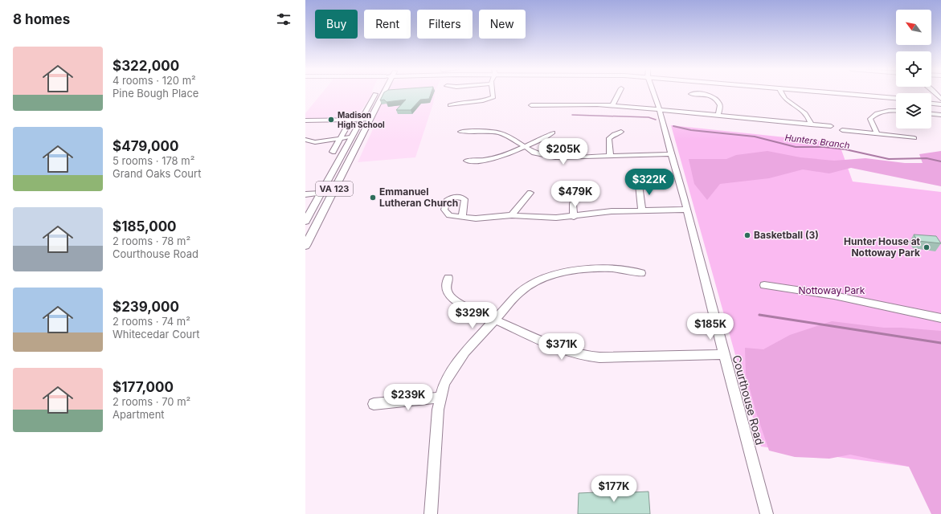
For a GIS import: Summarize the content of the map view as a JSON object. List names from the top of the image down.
{
  "streets": {
    "main road": ["VA 123"],
    "street": ["Courthouse Road"]
  },
  "water": ["Hunters Branch"],
  "parks": ["Nottoway Park"],
  "places": [
    "Madison High School",
    "Emmanuel Lutheran Church",
    "Basketball (3)",
    "Hunter House at Nottoway Park"
  ],
  "north": "top left",
  "page": {
    "heading": "8 homes",
    "chip": [
      "Buy",
      "Rent",
      "Filters",
      "New"
    ],
    "list": [
      {
        "name": "$322,000",
        "note": "4 rooms · 120 m² · Pine Bough Place"
      },
      {
        "name": "$479,000",
        "note": "5 rooms · 178 m² · Grand Oaks Court"
      },
      {
        "name": "$185,000",
        "note": "2 rooms · 78 m² · Courthouse Road"
      },
      {
        "name": "$239,000",
        "note": "2 rooms · 74 m² · Whitecedar Court"
      },
      {
        "name": "$177,000",
        "note": "2 rooms · 70 m² · Apartment"
      }
    ],
    "price": [
      "$205K",
      "$322K",
      "$479K",
      "$329K",
      "$185K",
      "$371K",
      "$239K",
      "$177K"
    ]
  }
}
